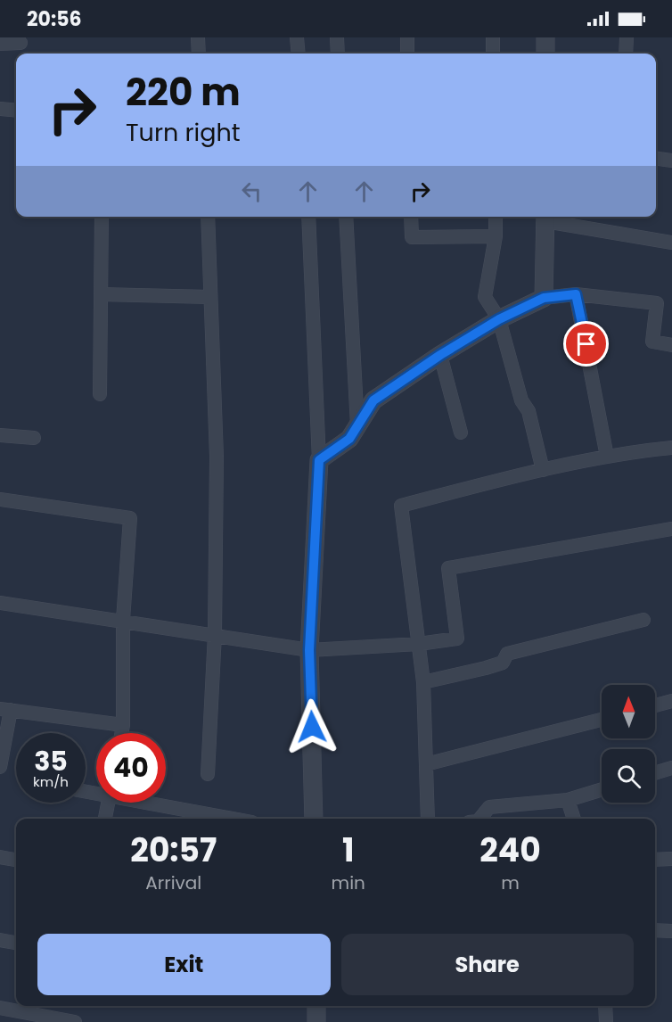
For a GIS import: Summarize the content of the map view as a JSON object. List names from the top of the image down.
{
  "north": "top",
  "page": {
    "status": "20:56",
    "turn": ["220 m", "Turn right"],
    "speed": "35 km/h",
    "limit": "40",
    "eta": [
      "20:57",
      "Arrival",
      "1",
      "min",
      "240",
      "m"
    ],
    "buttons": ["Exit", "Share"]
  }
}
